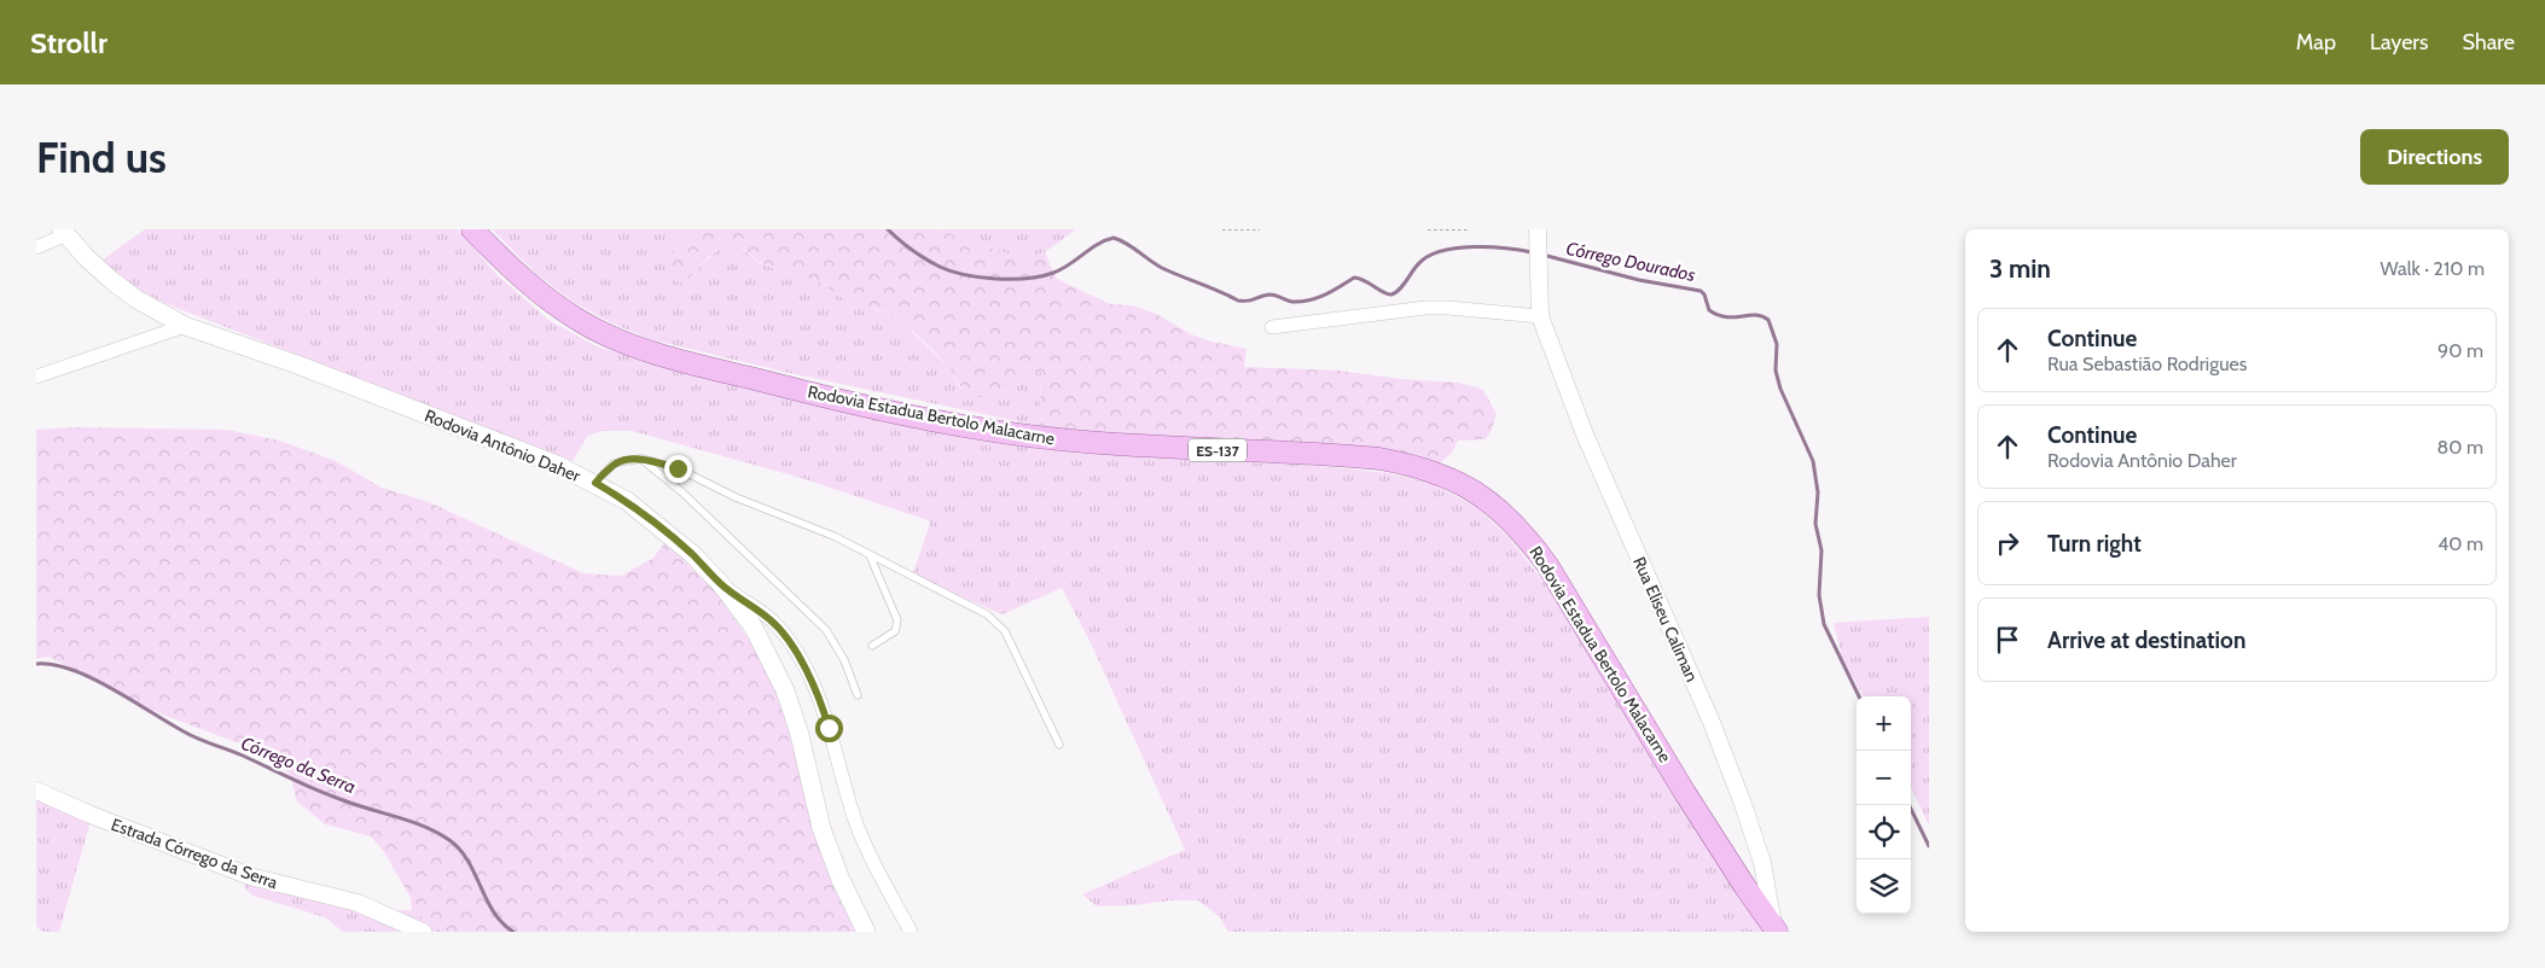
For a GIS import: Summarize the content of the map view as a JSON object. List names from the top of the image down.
{
  "streets": {
    "main road": ["Rodovia Estadua Bertolo Malacarne", "Rodovia Antônio Daher", "ES-137"],
    "street": ["Rua Eliseu Caliman", "Estrada Córrego da Serra"]
  },
  "crossings": [
    ["Rodovia Estadua Bertolo Malacarne", "Rua Eliseu Caliman"]
  ],
  "water": ["Córrego Dourados", "Córrego da Serra"],
  "page": {
    "header": "Strollr",
    "nav": ["Map", "Layers", "Share"],
    "buttons": "Directions",
    "title": "Find us",
    "heading": ["3 min", "Walk · 210 m"],
    "list": [
      ["Continue", "Rua Sebastião Rodrigues", "90 m"],
      ["Continue", "Rodovia Antônio Daher", "80 m"],
      ["Turn right", "40 m"],
      "Arrive at destination"
    ],
    "map_buttons": ["+", "−"]
  }
}
